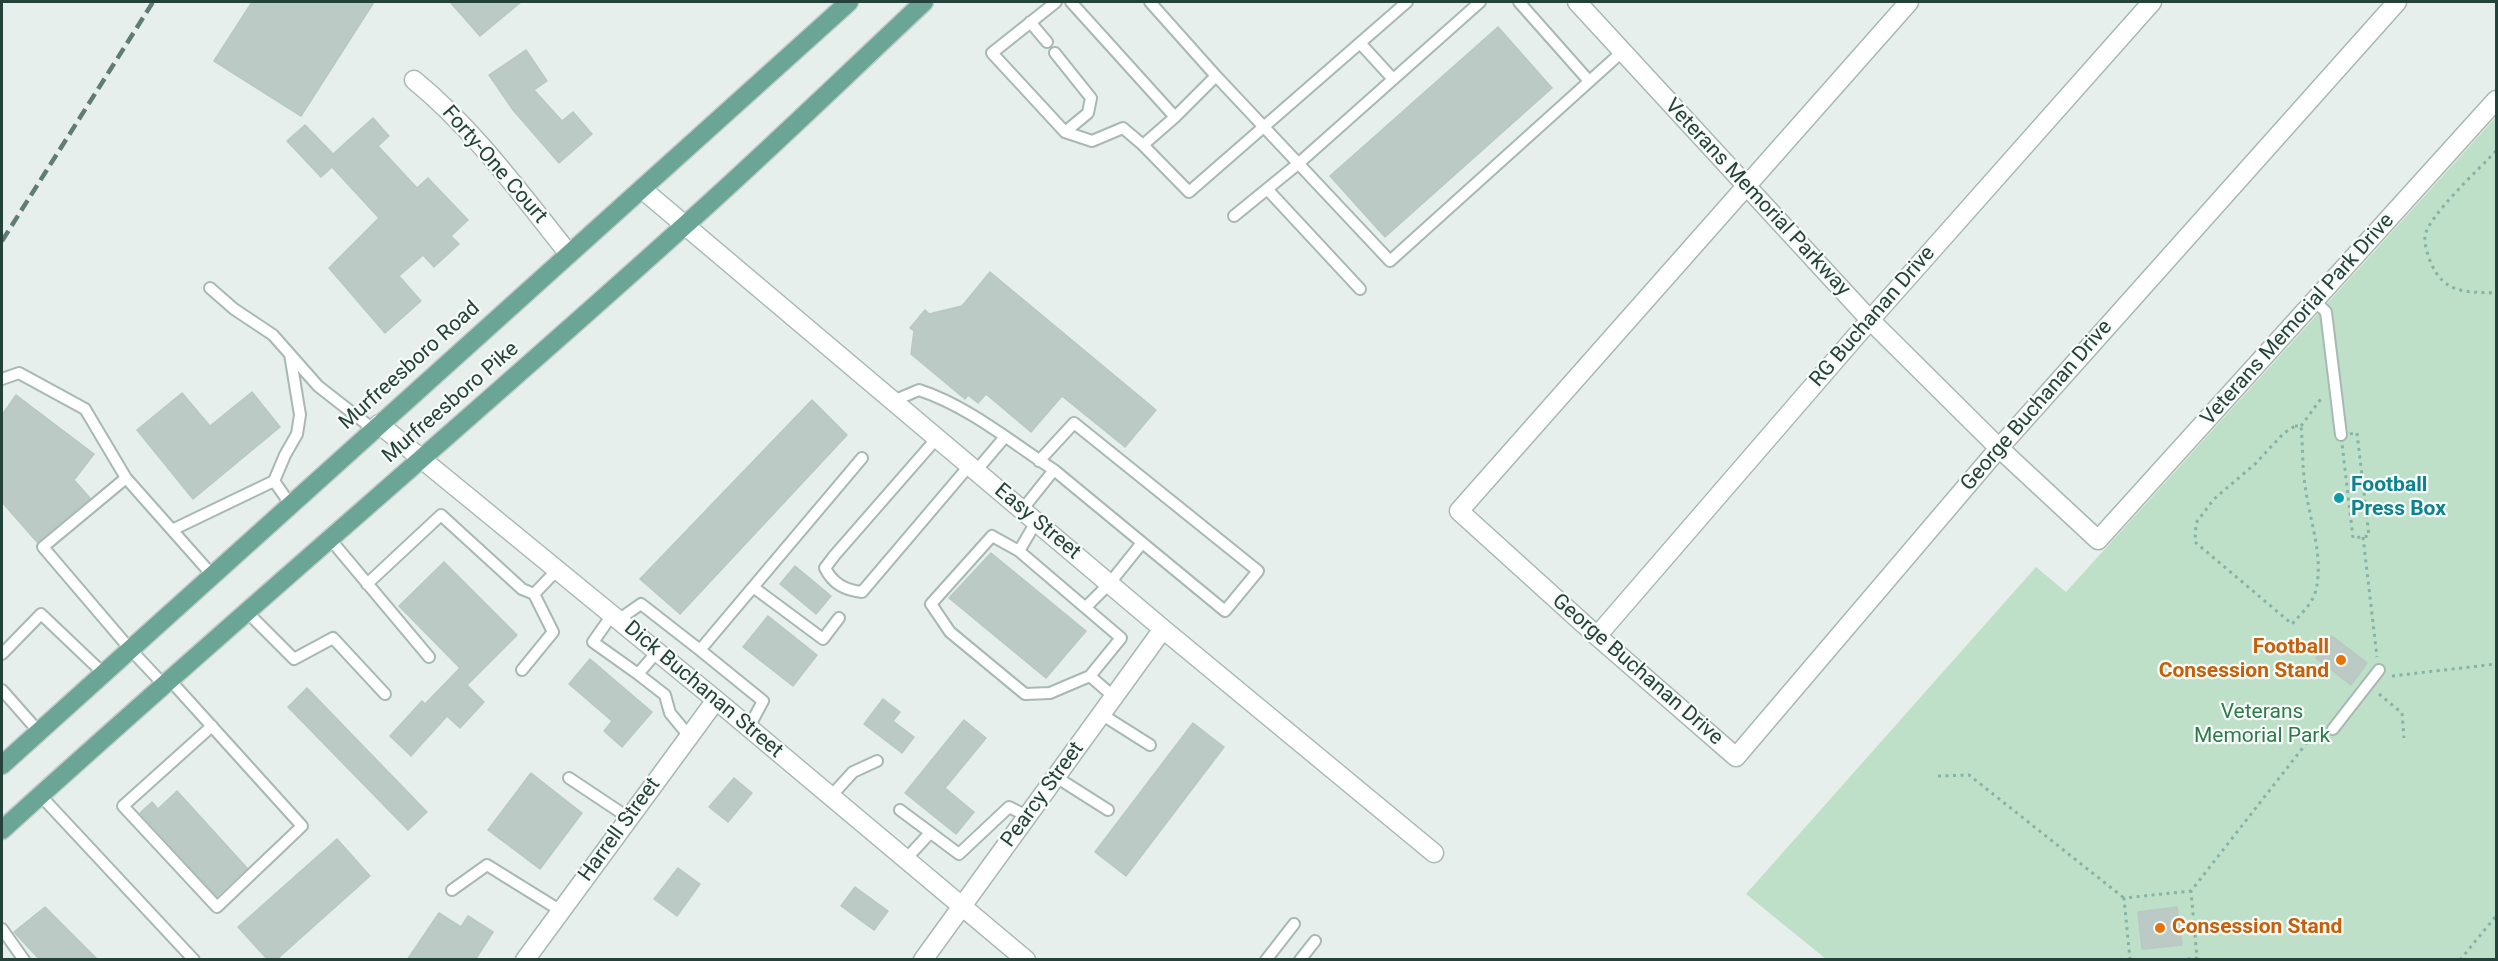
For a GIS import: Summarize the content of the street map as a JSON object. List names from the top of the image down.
{
  "streets": {
    "main road": ["Murfreesboro Road", "Murfreesboro Pike"],
    "street": [
      "Forty-One Court",
      "Veterans Memorial Parkway",
      "RG Buchanan Drive",
      "Veterans Memorial Park Drive",
      "George Buchanan Drive",
      "Easy Street",
      "Dick Buchanan Street",
      "Pearcy Street",
      "Harrell Street"
    ]
  },
  "crossings": [
    ["Forty-One Court", "Murfreesboro Road"],
    ["Veterans Memorial Parkway", "RG Buchanan Drive"],
    ["Veterans Memorial Parkway", "Veterans Memorial Park Drive"],
    ["Veterans Memorial Parkway", "George Buchanan Drive"],
    ["RG Buchanan Drive", "George Buchanan Drive"],
    ["Murfreesboro Road", "Easy Street"],
    ["Murfreesboro Road", "Dick Buchanan Street"],
    ["Murfreesboro Pike", "Easy Street"],
    ["Murfreesboro Pike", "Dick Buchanan Street"],
    ["Easy Street", "Pearcy Street"],
    ["Dick Buchanan Street", "Pearcy Street"],
    ["Dick Buchanan Street", "Harrell Street"]
  ],
  "parks": ["Veterans Memorial Park"],
  "places": ["Football Press Box", "Football Consession Stand", "Consession Stand"]
}
